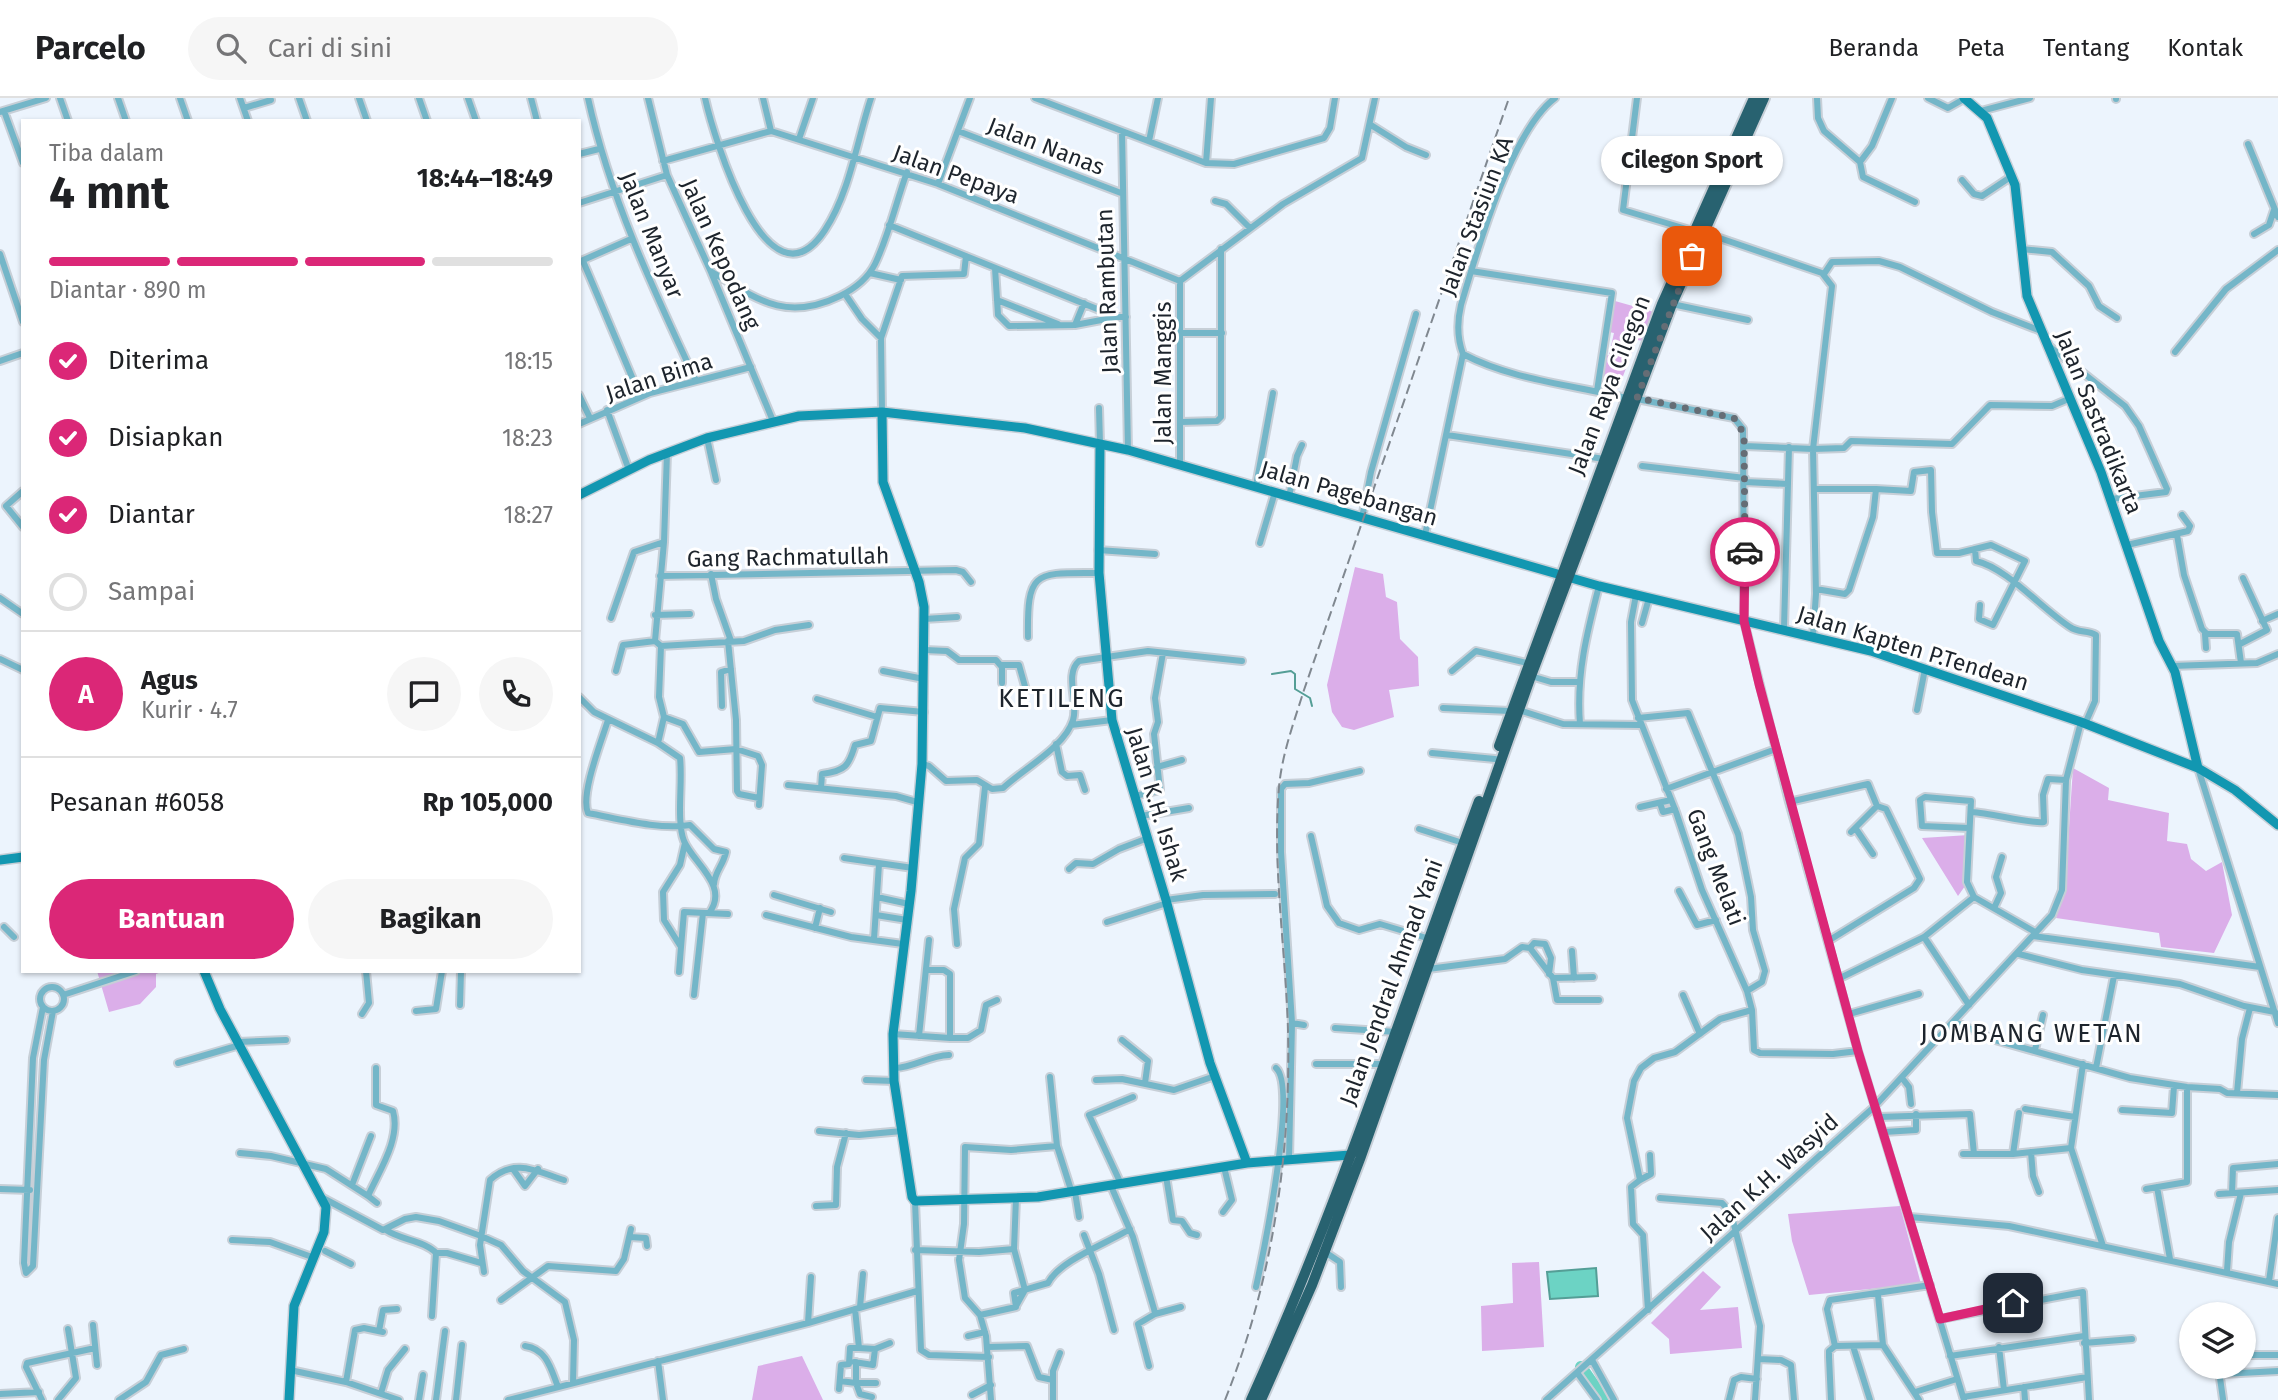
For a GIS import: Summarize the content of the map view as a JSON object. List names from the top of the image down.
{
  "streets": {
    "highway": ["Jalan Raya Cilegon", "Jalan Jendral Ahmad Yani"],
    "street": [
      "Jalan Nanas",
      "Jalan Pepaya",
      "Jalan Stasiun KA",
      "Jalan Manyar",
      "Jalan Kepodang",
      "Jalan Rambutan",
      "Jalan Manggis",
      "Jalan Bima",
      "Jalan Sastradikarta",
      "Jalan Pagebangan",
      "Gang Rachmatullah",
      "Jalan Kapten P.Tendean",
      "Jalan K.H. Ishak",
      "Gang Melati",
      "Jalan K.H. Wasyid"
    ]
  },
  "crossings": [
    ["Jalan Nanas", "Jalan Rambutan"],
    ["Jalan Pepaya", "Jalan Rambutan"],
    ["Jalan Pepaya", "Jalan Manggis"],
    ["Jalan Stasiun KA", "Jalan Pagebangan"],
    ["Jalan Manyar", "Jalan Bima"],
    ["Jalan Kepodang", "Jalan Bima"],
    ["Jalan Kepodang", "Jalan Pagebangan"],
    ["Jalan Rambutan", "Jalan Pagebangan"],
    ["Jalan Manggis", "Jalan Pagebangan"],
    ["Jalan Raya Cilegon", "Jalan Pagebangan"],
    ["Jalan Raya Cilegon", "Jalan Kapten P.Tendean"],
    ["Jalan Raya Cilegon", "Jalan Jendral Ahmad Yani"],
    ["Jalan Sastradikarta", "Jalan Kapten P.Tendean"],
    ["Jalan Pagebangan", "Jalan Kapten P.Tendean"],
    ["Jalan Pagebangan", "Jalan K.H. Ishak"],
    ["Jalan Pagebangan", "Jalan Jendral Ahmad Yani"],
    ["Jalan Kapten P.Tendean", "Gang Melati"],
    ["Jalan Kapten P.Tendean", "Jalan Jendral Ahmad Yani"],
    ["Jalan Kapten P.Tendean", "Jalan K.H. Wasyid"]
  ],
  "districts": ["KETILENG", "JOMBANG WETAN"],
  "places": ["Cilegon Sport"],
  "page": {
    "header": "Parcelo",
    "search": "Cari di sini",
    "nav": [
      "Beranda",
      "Peta",
      "Tentang",
      "Kontak"
    ],
    "heading": ["4 mnt", "Tiba dalam", "18:44–18:49"],
    "panel": [
      "Agus",
      "Kurir · 4.7",
      "Pesanan #6058",
      "Rp 105,000"
    ],
    "bubble": "Cilegon Sport",
    "bar": "Diantar · 890 m",
    "list": [
      ["Diterima", "18:15"],
      ["Disiapkan", "18:23"],
      ["Diantar", "18:27"],
      "Sampai"
    ],
    "round": "A",
    "buttons": ["Bantuan", "Bagikan"]
  }
}
